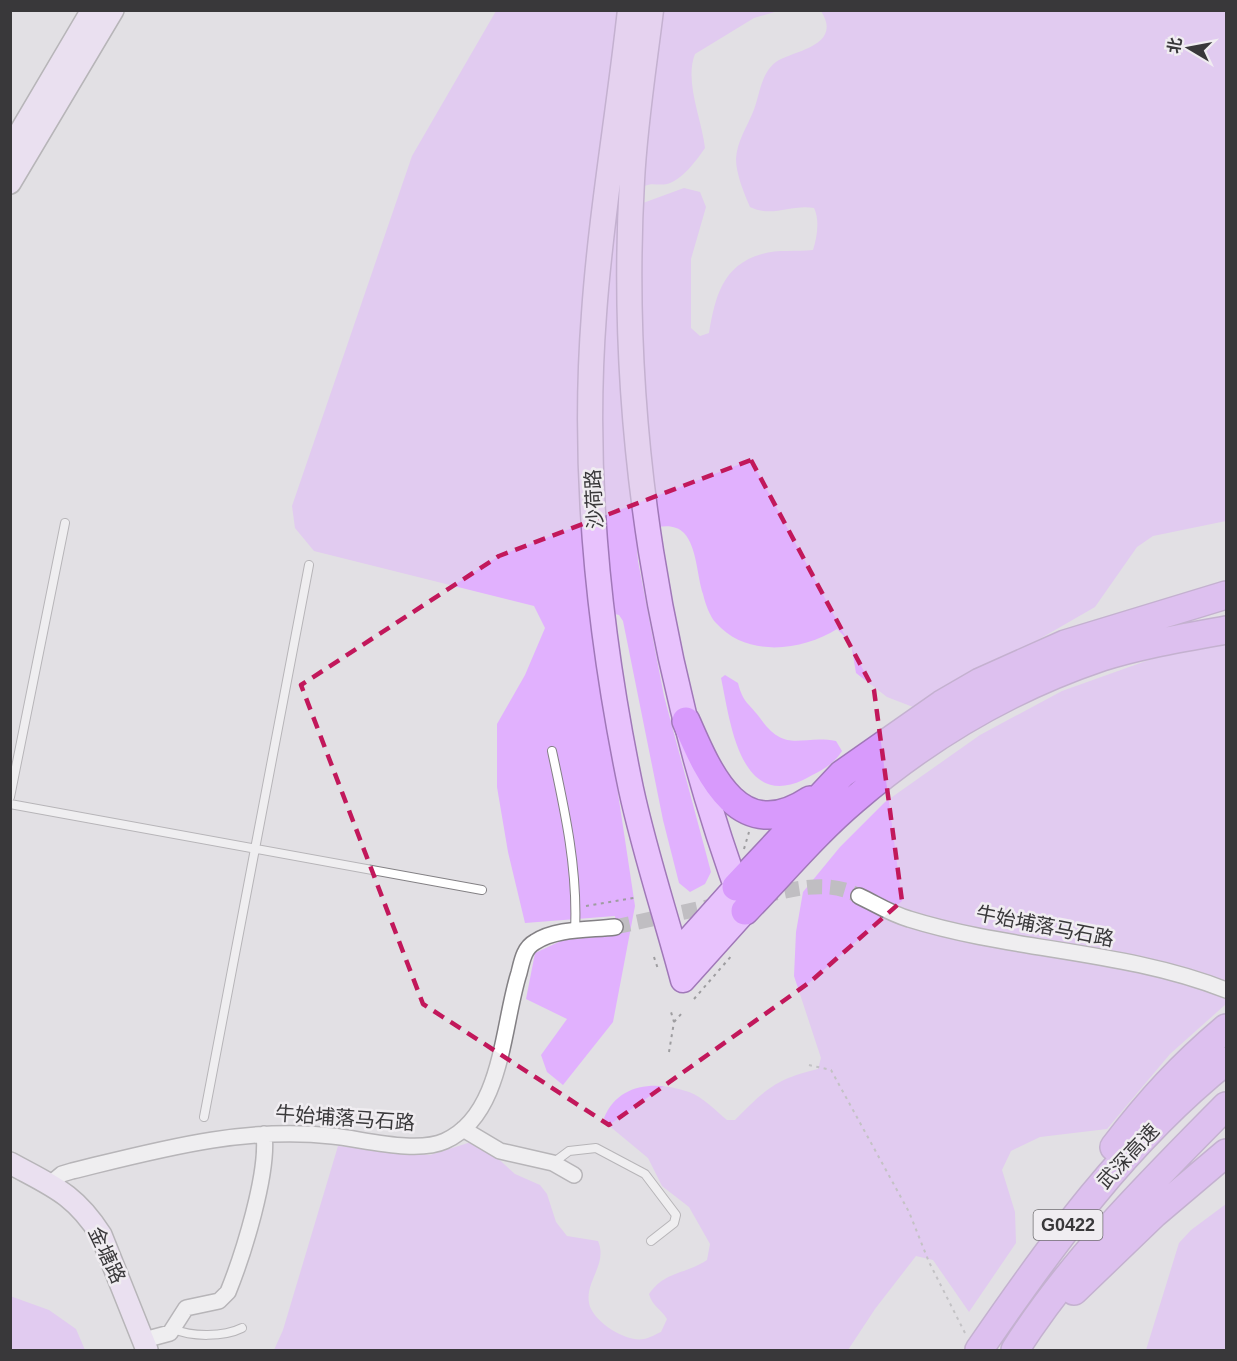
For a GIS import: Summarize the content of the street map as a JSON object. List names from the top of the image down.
{
  "streets": {
    "highway": ["武深高速", "G0422"],
    "main road": ["沙荷路", "金塘路"],
    "street": ["牛始埔落马石路"]
  },
  "crossings": [
    ["牛始埔落马石路", "金塘路"]
  ],
  "north": "left"
}
